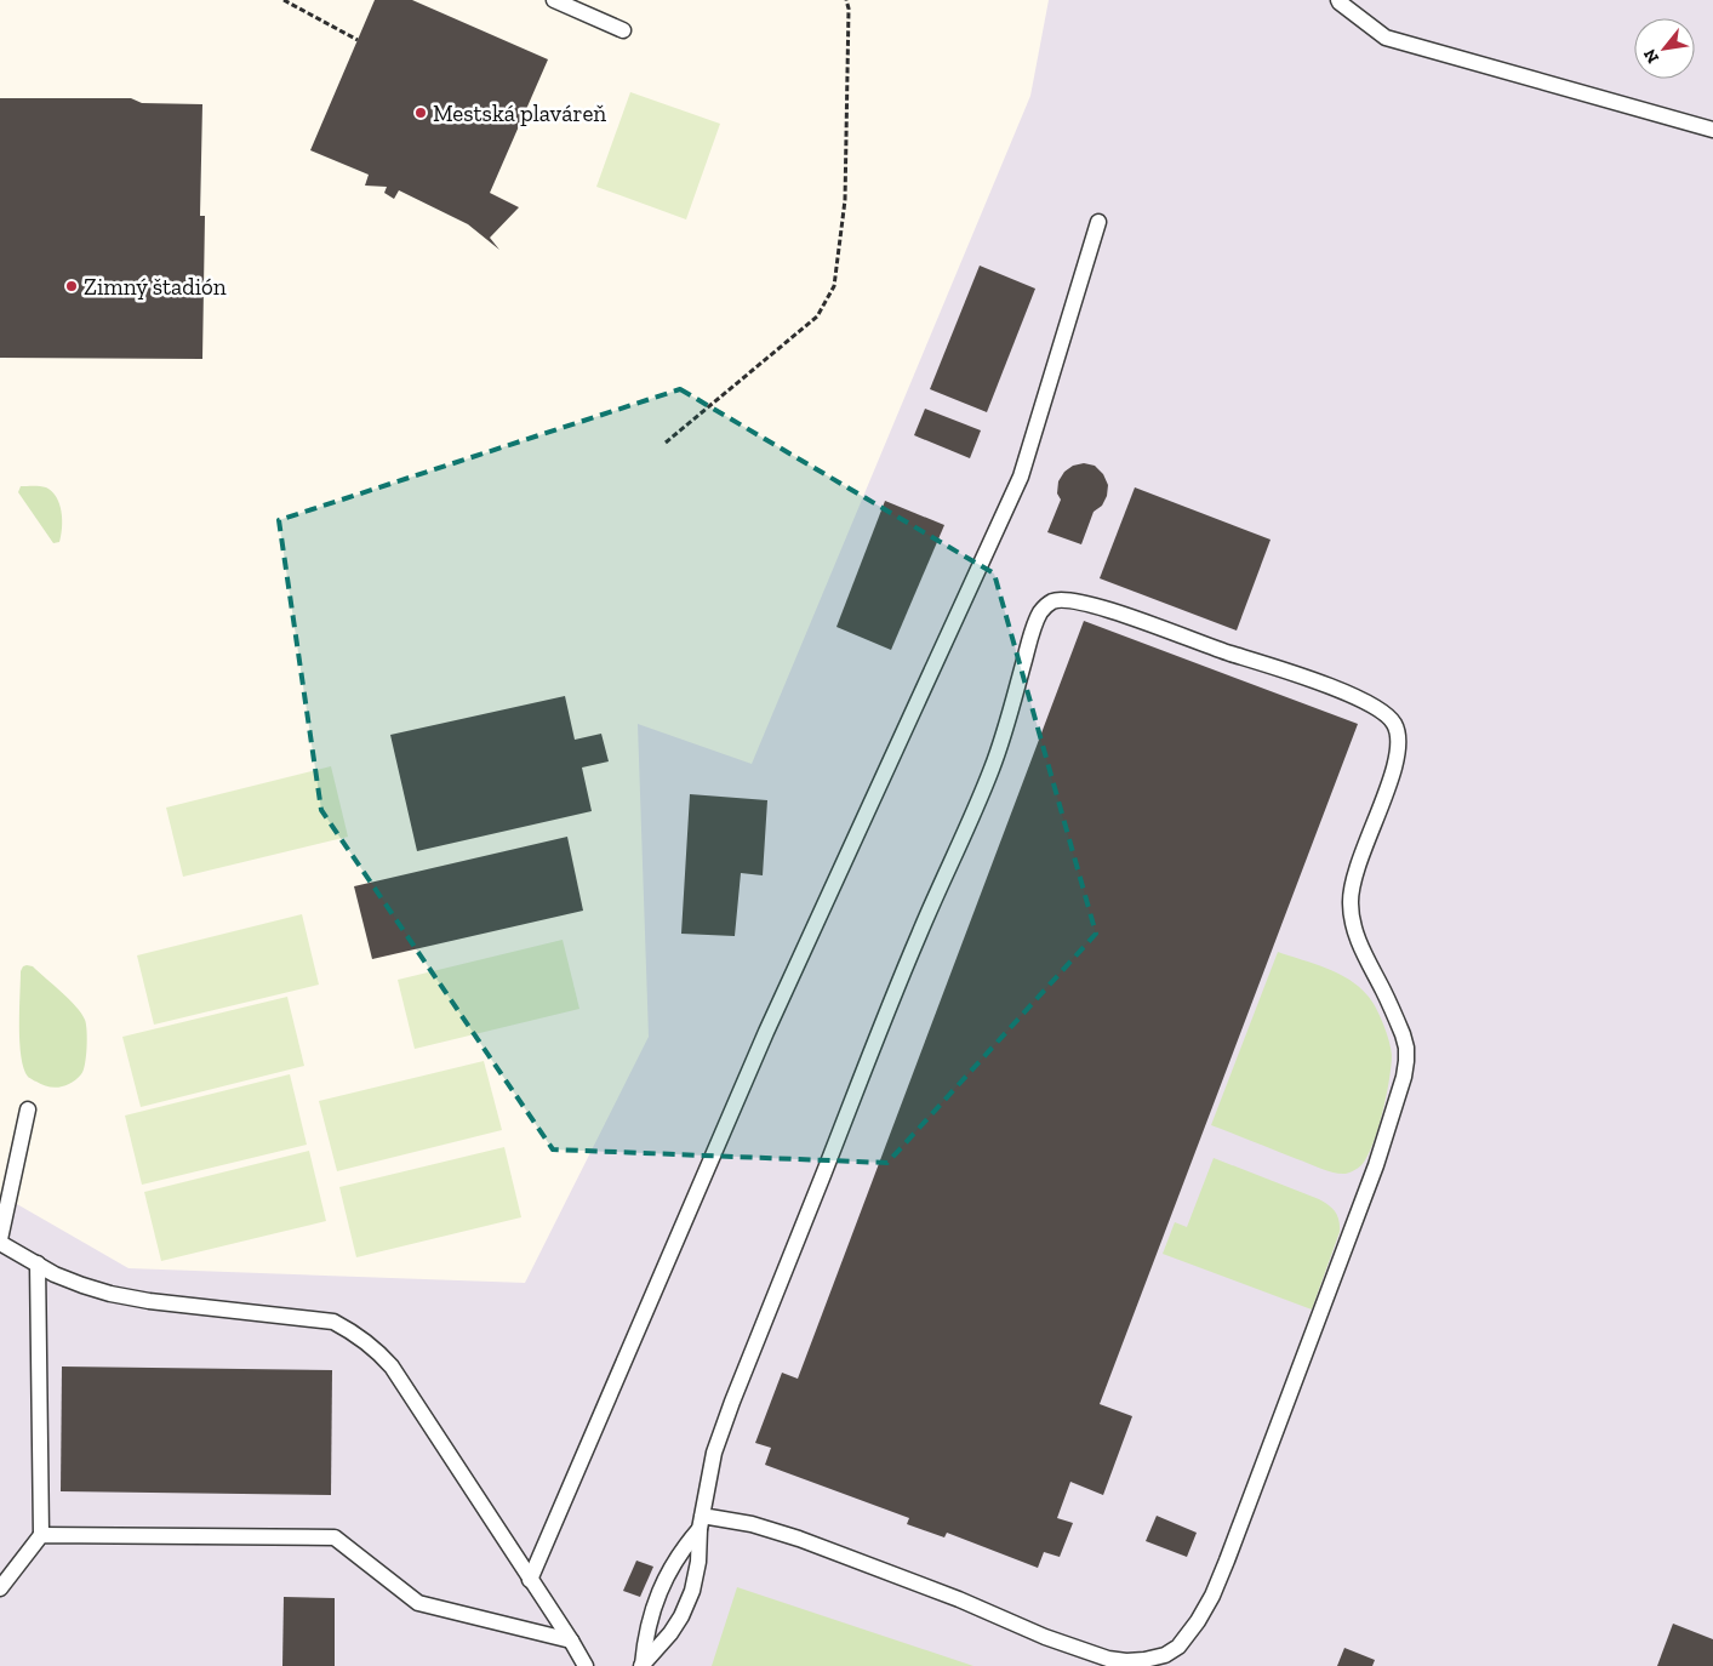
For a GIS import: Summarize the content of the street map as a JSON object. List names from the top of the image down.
{
  "places": ["Mestská plaváreň", "Zimný štadión"],
  "north": "bottom left"
}
